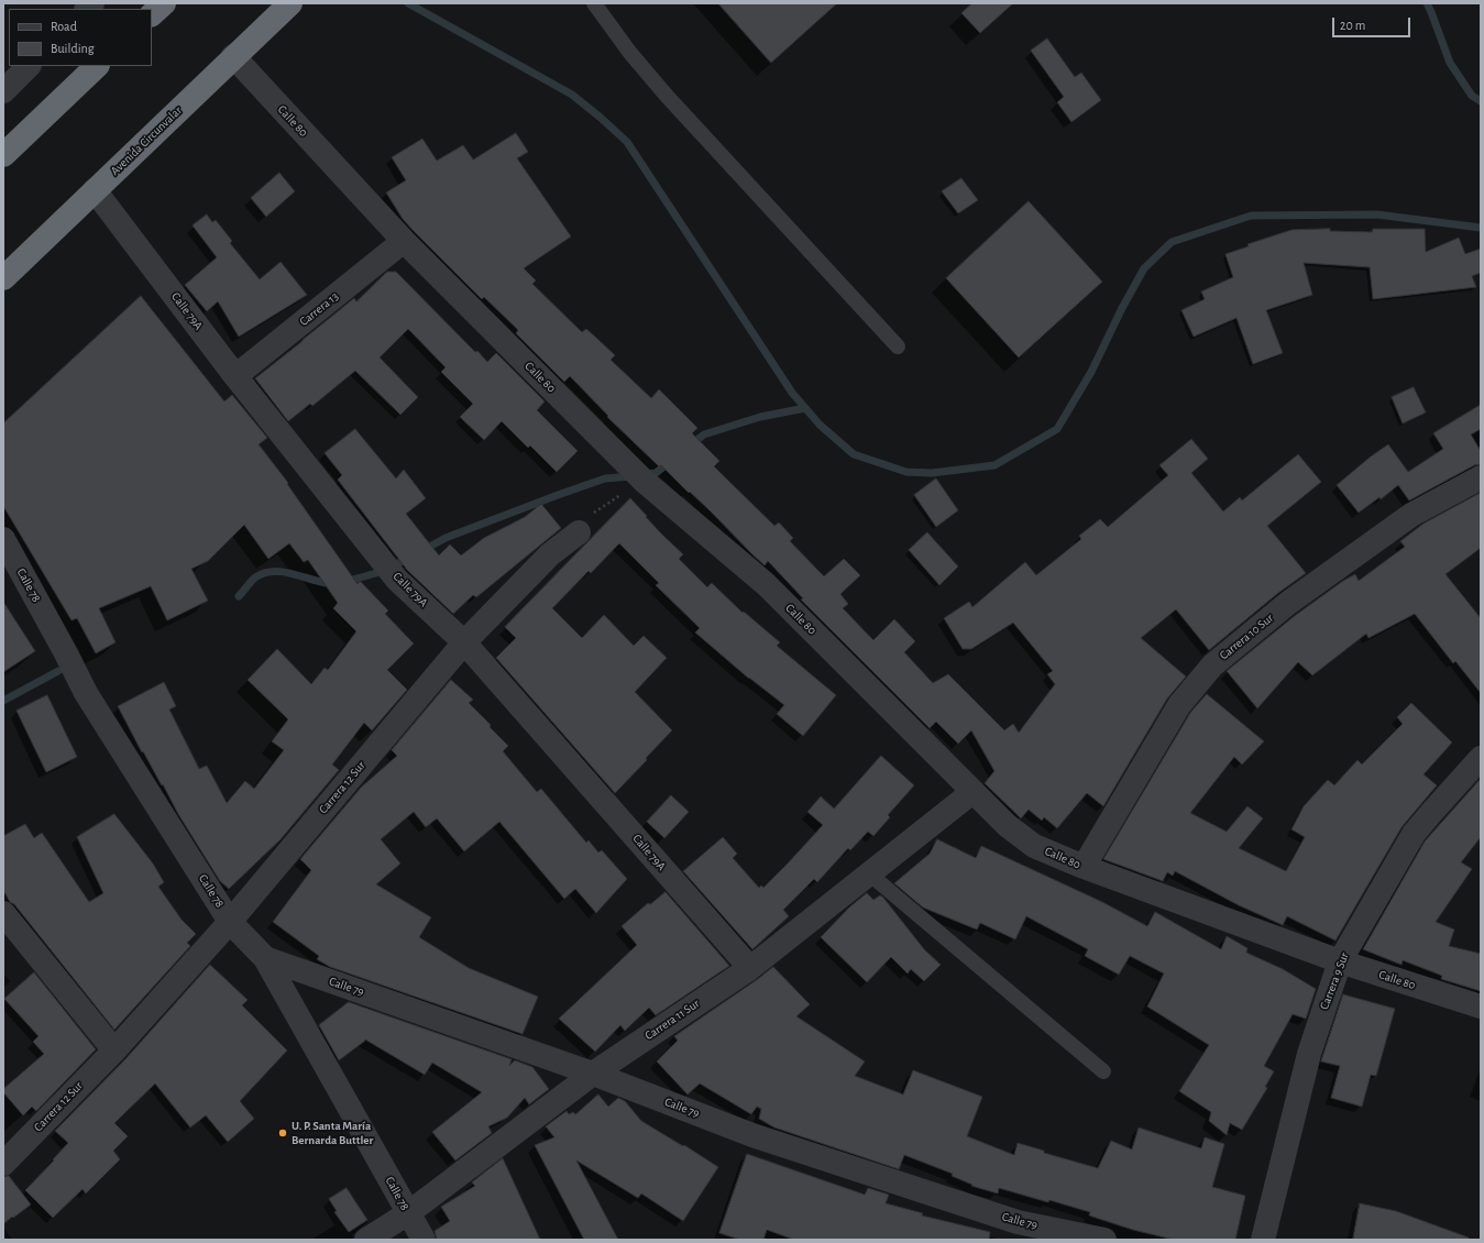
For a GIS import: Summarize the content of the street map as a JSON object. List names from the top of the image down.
{
  "streets": {
    "highway": ["Avenida Circunvalar"],
    "street": [
      "Calle 80",
      "Carrera 13",
      "Calle 79A",
      "Calle 78",
      "Carrera 10 Sur",
      "Carrera 12 Sur",
      "Carrera 9 Sur",
      "Calle 79",
      "Carrera 11 Sur"
    ]
  },
  "crossings": [
    ["Calle 80", "Avenida Circunvalar"],
    ["Calle 80", "Carrera 13"],
    ["Calle 80", "Carrera 10 Sur"],
    ["Calle 80", "Carrera 9 Sur"],
    ["Calle 80", "Carrera 11 Sur"],
    ["Avenida Circunvalar", "Calle 79A"],
    ["Carrera 13", "Calle 79A"],
    ["Calle 79A", "Carrera 12 Sur"],
    ["Calle 79A", "Carrera 11 Sur"],
    ["Calle 78", "Carrera 12 Sur"],
    ["Calle 78", "Calle 79"],
    ["Calle 78", "Carrera 11 Sur"],
    ["Calle 79", "Carrera 11 Sur"]
  ],
  "places": ["U. P. Santa María Bernarda Buttler"],
  "legend": ["Road", "Building"],
  "scale_bar": "20 m"
}
